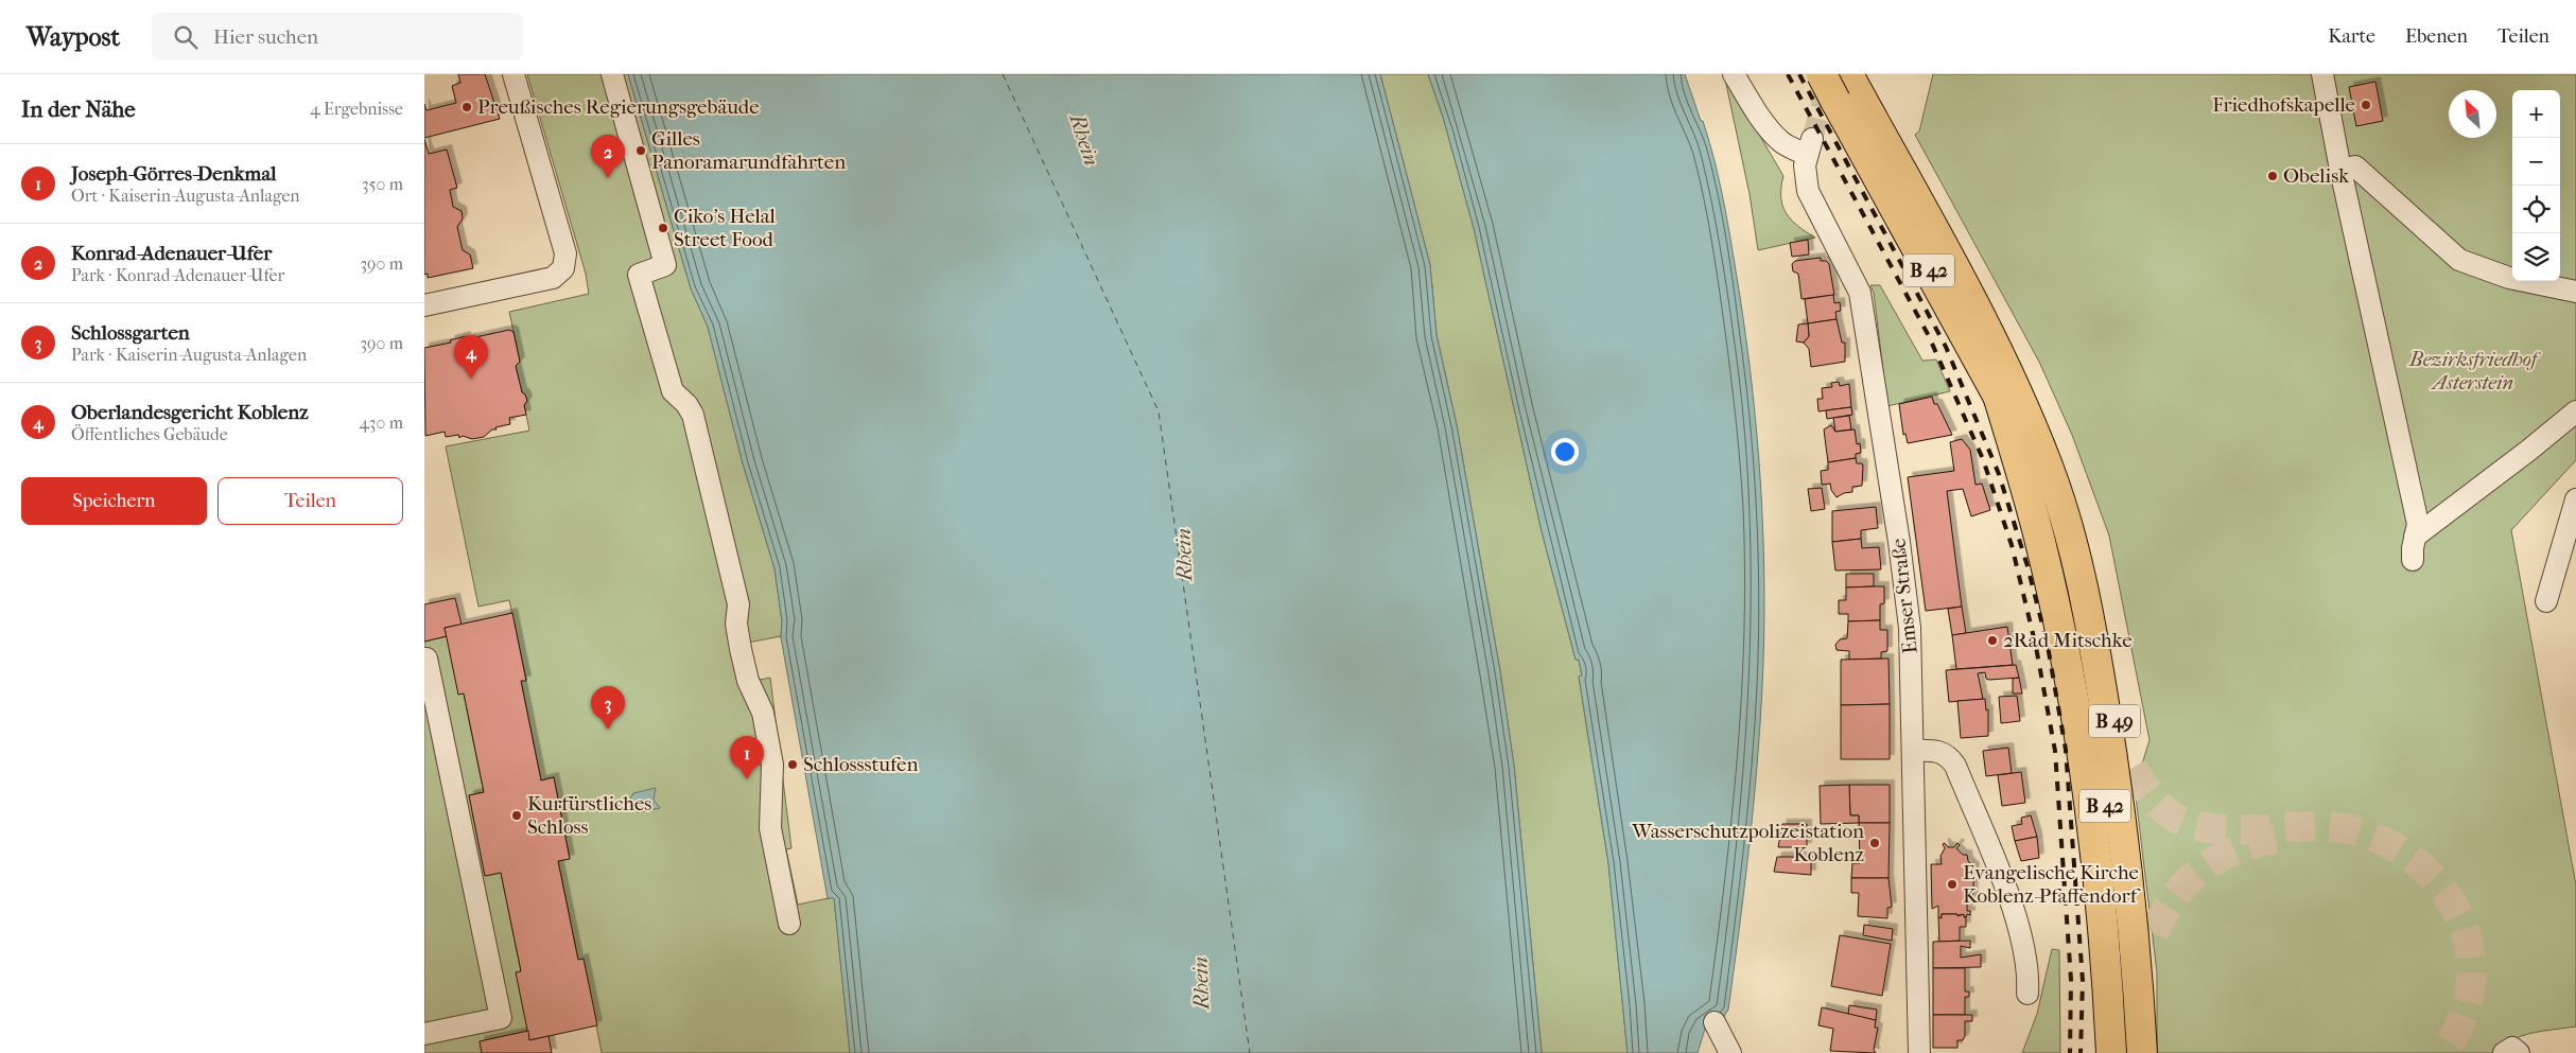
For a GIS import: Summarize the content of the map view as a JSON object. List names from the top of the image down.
{
  "streets": {
    "highway": ["B 42", "B 49"],
    "street": ["Emser Straße"]
  },
  "crossings": [
    ["B 42", "B 49"]
  ],
  "water": ["Rhein"],
  "parks": ["Bezirksfriedhof Asterstein"],
  "places": [
    "Friedhofskapelle",
    "Preußisches Regierungsgebäude",
    "Gilles Panoramarundfahrten",
    "Obelisk",
    "Ciko's Helal Street Food",
    "2Rad Mitschke",
    "Schlossstufen",
    "Kurfürstliches Schloss",
    "Wasserschutzpolizeistation Koblenz",
    "Evangelische Kirche Koblenz-Pfaffendorf"
  ],
  "north": "top left",
  "page": {
    "header": "Waypost",
    "search": "Hier suchen",
    "nav": ["Karte", "Ebenen", "Teilen"],
    "heading": ["In der Nähe", "4 Ergebnisse"],
    "map_buttons": ["+", "−"],
    "pins": [
      "2",
      "4",
      "3",
      "1"
    ],
    "list": [
      {
        "mark": "1",
        "name": "Joseph-Görres-Denkmal",
        "note": "Ort · Kaiserin-Augusta-Anlagen",
        "value": "350 m"
      },
      {
        "mark": "2",
        "name": "Konrad-Adenauer-Ufer",
        "note": "Park · Konrad-Adenauer-Ufer",
        "value": "390 m"
      },
      {
        "mark": "3",
        "name": "Schlossgarten",
        "note": "Park · Kaiserin-Augusta-Anlagen",
        "value": "390 m"
      },
      {
        "mark": "4",
        "name": "Oberlandesgericht Koblenz",
        "note": "Öffentliches Gebäude",
        "value": "430 m"
      }
    ],
    "buttons": ["Speichern", "Teilen"]
  }
}
